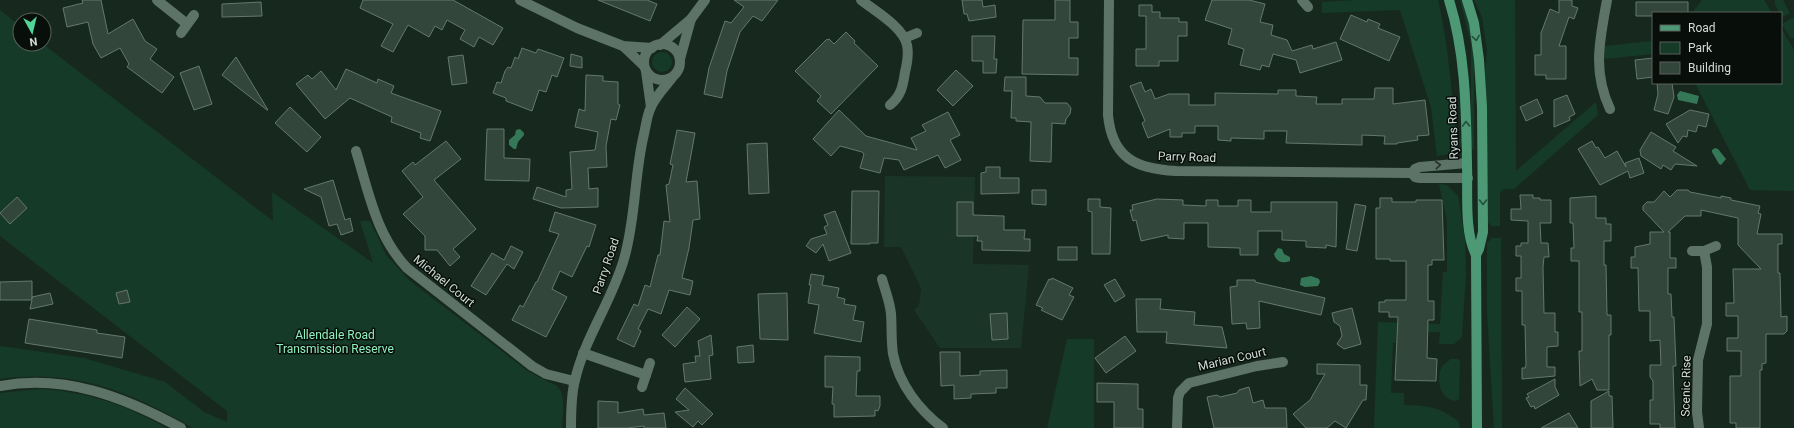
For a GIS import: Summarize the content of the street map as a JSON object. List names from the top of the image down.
{
  "streets": {
    "main road": ["Ryans Road", "Parry Road"],
    "street": ["Michael Court", "Marian Court", "Scenic Rise"]
  },
  "crossings": [
    ["Ryans Road", "Parry Road"],
    ["Parry Road", "Michael Court"]
  ],
  "parks": ["Allendale Road Transmission Reserve"],
  "legend": ["Road", "Park", "Building"],
  "north": "bottom"
}
